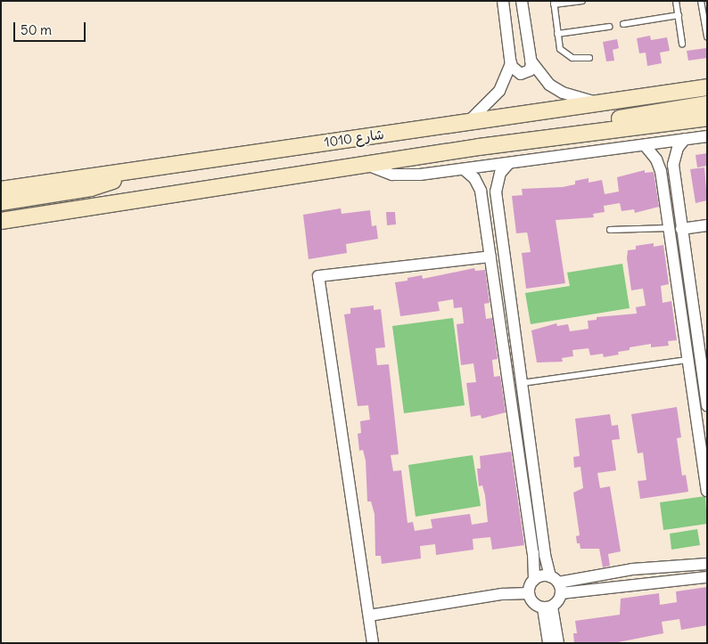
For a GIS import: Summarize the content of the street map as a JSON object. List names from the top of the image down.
{
  "streets": {
    "street": ["شارع 1010"]
  },
  "scale_bar": "50 m"
}
